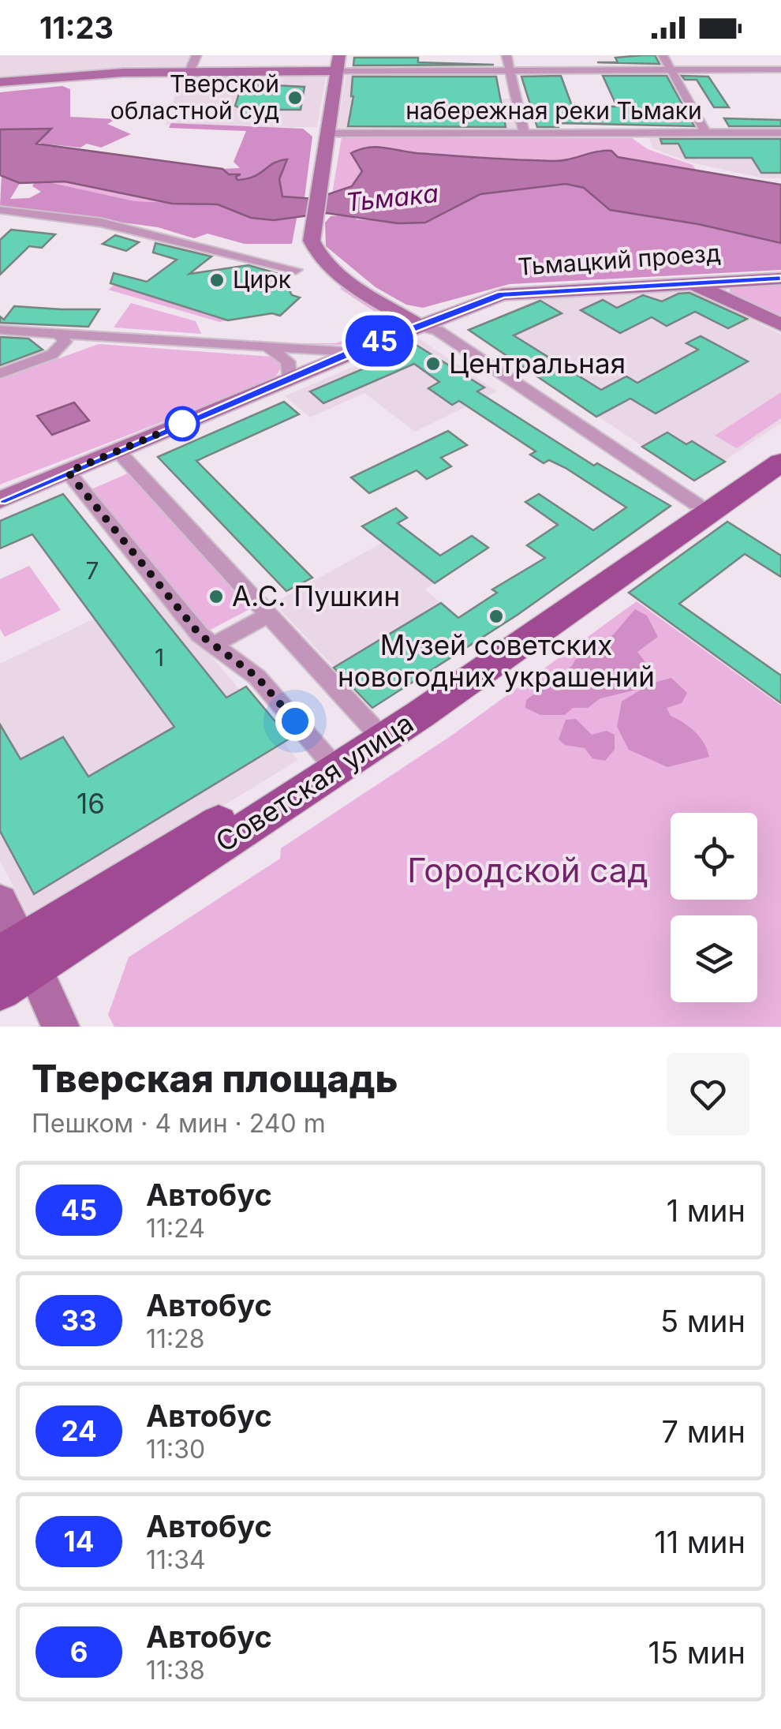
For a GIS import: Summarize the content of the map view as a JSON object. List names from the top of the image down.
{
  "streets": {
    "main road": ["Советская улица"],
    "street": ["набережная реки Тьмаки", "Тьмацкий проезд"]
  },
  "water": ["Тьмака"],
  "parks": ["Городской сад"],
  "places": [
    "Тверской областной суд",
    "Цирк",
    "Центральная",
    "А.С. Пушкин",
    "Музей советских новогодних украшений"
  ],
  "lines": ["bus line 45"],
  "house_numbers": ["7", "1", "16"],
  "page": {
    "status": "11:23",
    "on_map": "45",
    "heading": ["Тверская площадь", "Пешком · 4 мин · 240 m"],
    "list": [
      {
        "mark": "45",
        "name": "Автобус",
        "note": "11:24",
        "value": "1 мин"
      },
      {
        "mark": "33",
        "name": "Автобус",
        "note": "11:28",
        "value": "5 мин"
      },
      {
        "mark": "24",
        "name": "Автобус",
        "note": "11:30",
        "value": "7 мин"
      },
      {
        "mark": "14",
        "name": "Автобус",
        "note": "11:34",
        "value": "11 мин"
      },
      {
        "mark": "6",
        "name": "Автобус",
        "note": "11:38",
        "value": "15 мин"
      }
    ]
  }
}
